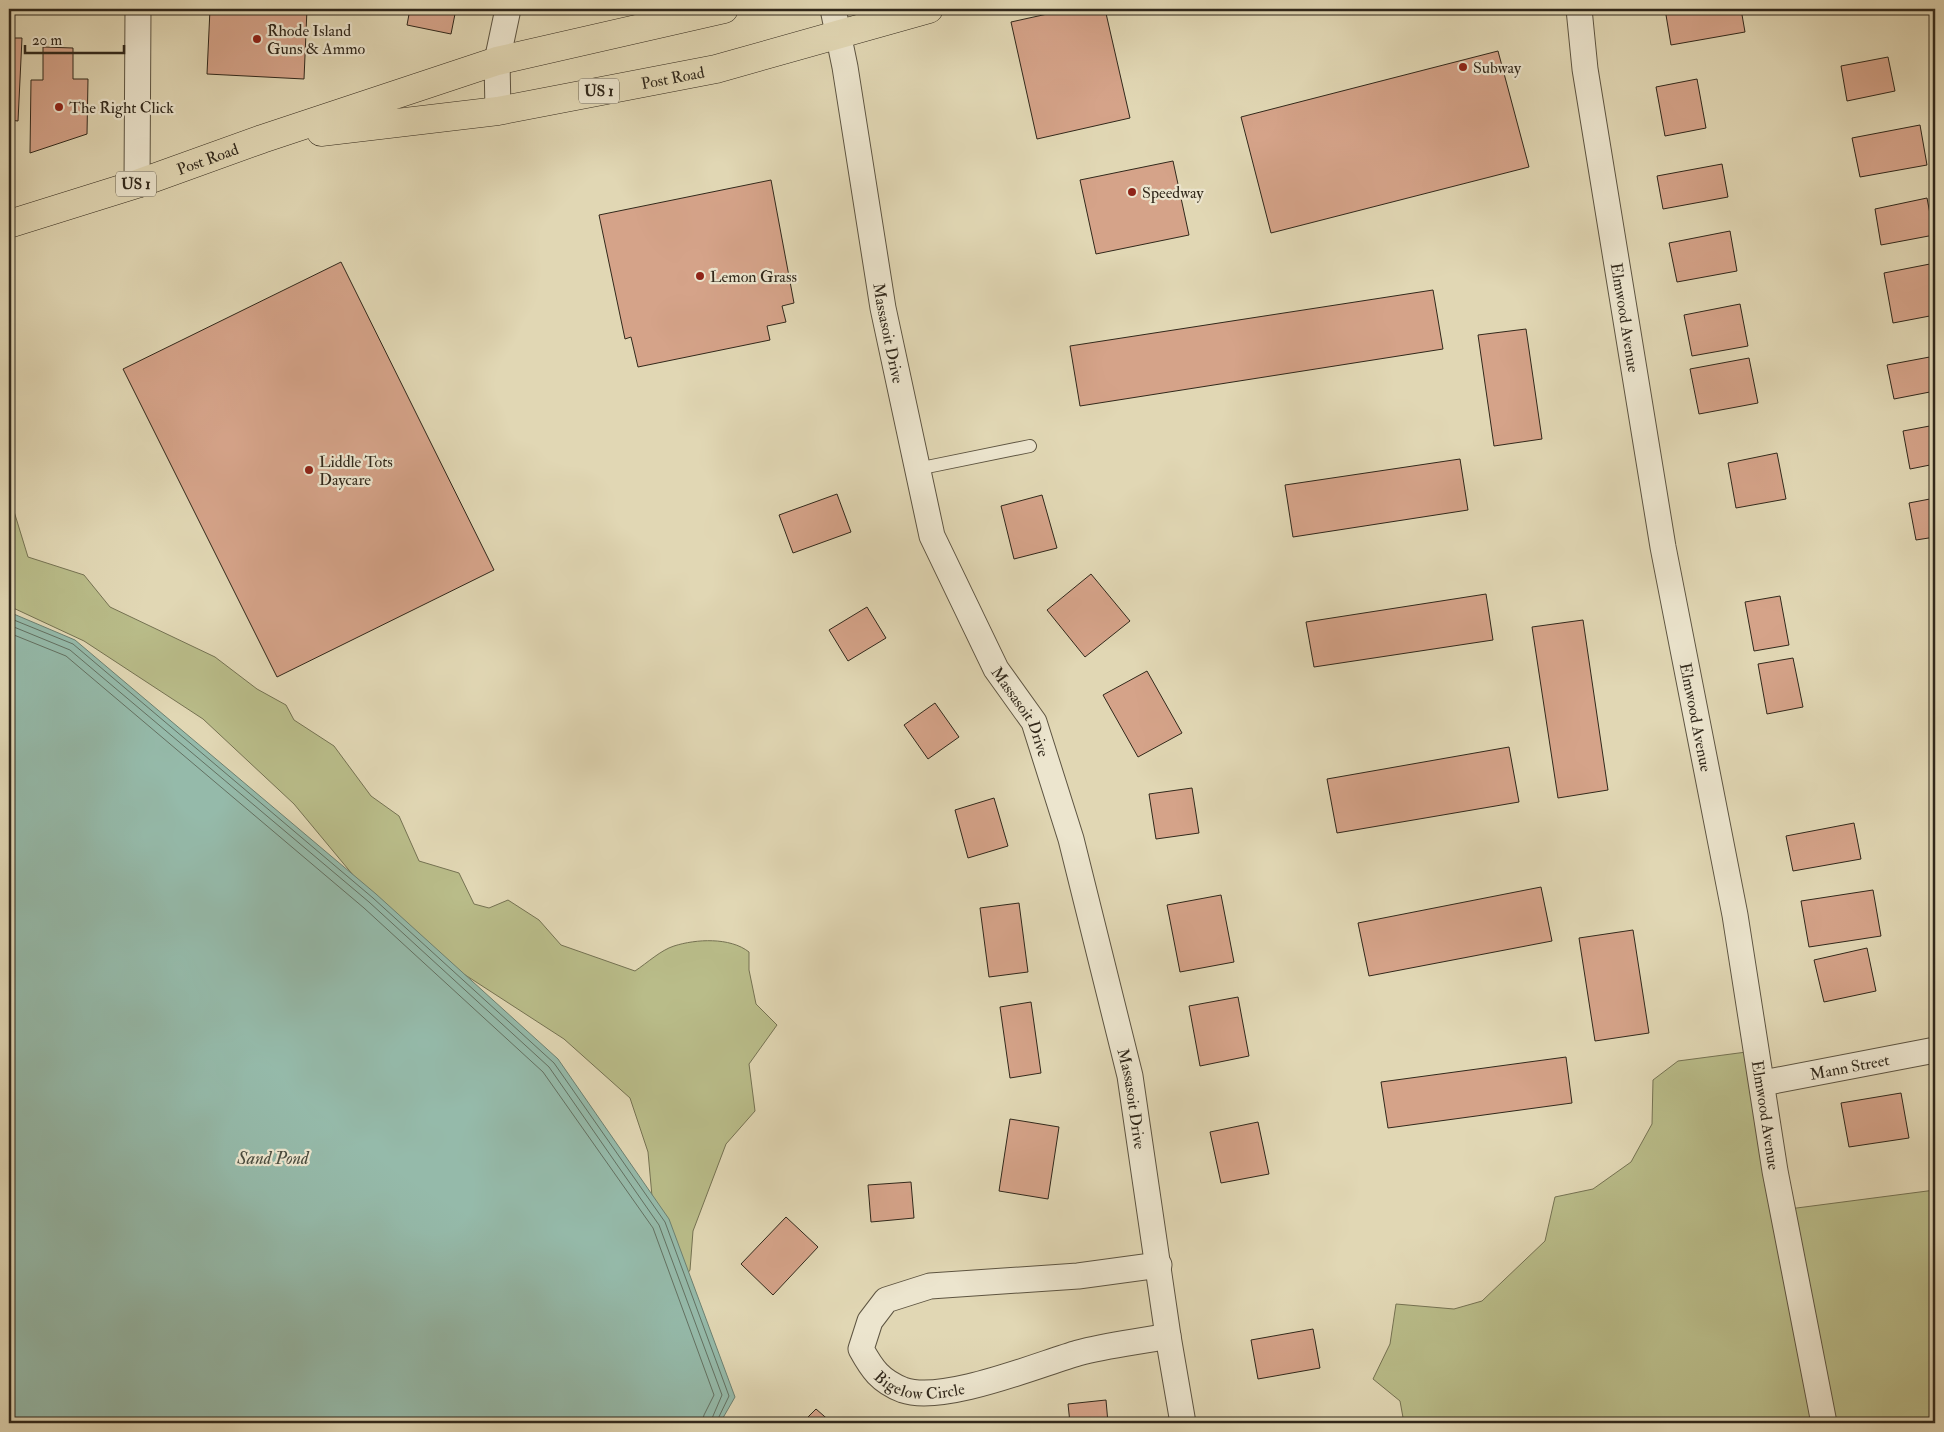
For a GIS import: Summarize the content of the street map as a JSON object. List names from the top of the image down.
{
  "streets": {
    "main road": ["Post Road", "US 1"],
    "street": [
      "Elmwood Avenue",
      "Massasoit Drive",
      "Mann Street",
      "Bigelow Circle"
    ]
  },
  "crossings": [
    ["Post Road", "Massasoit Drive"],
    ["Elmwood Avenue", "Mann Street"],
    ["Massasoit Drive", "Bigelow Circle"]
  ],
  "water": ["Sand Pond"],
  "places": [
    "Rhode Island Guns & Ammo",
    "Subway",
    "The Right Click",
    "Speedway",
    "Lemon Grass",
    "Liddle Tots Daycare"
  ],
  "scale_bar": "20 m"
}
